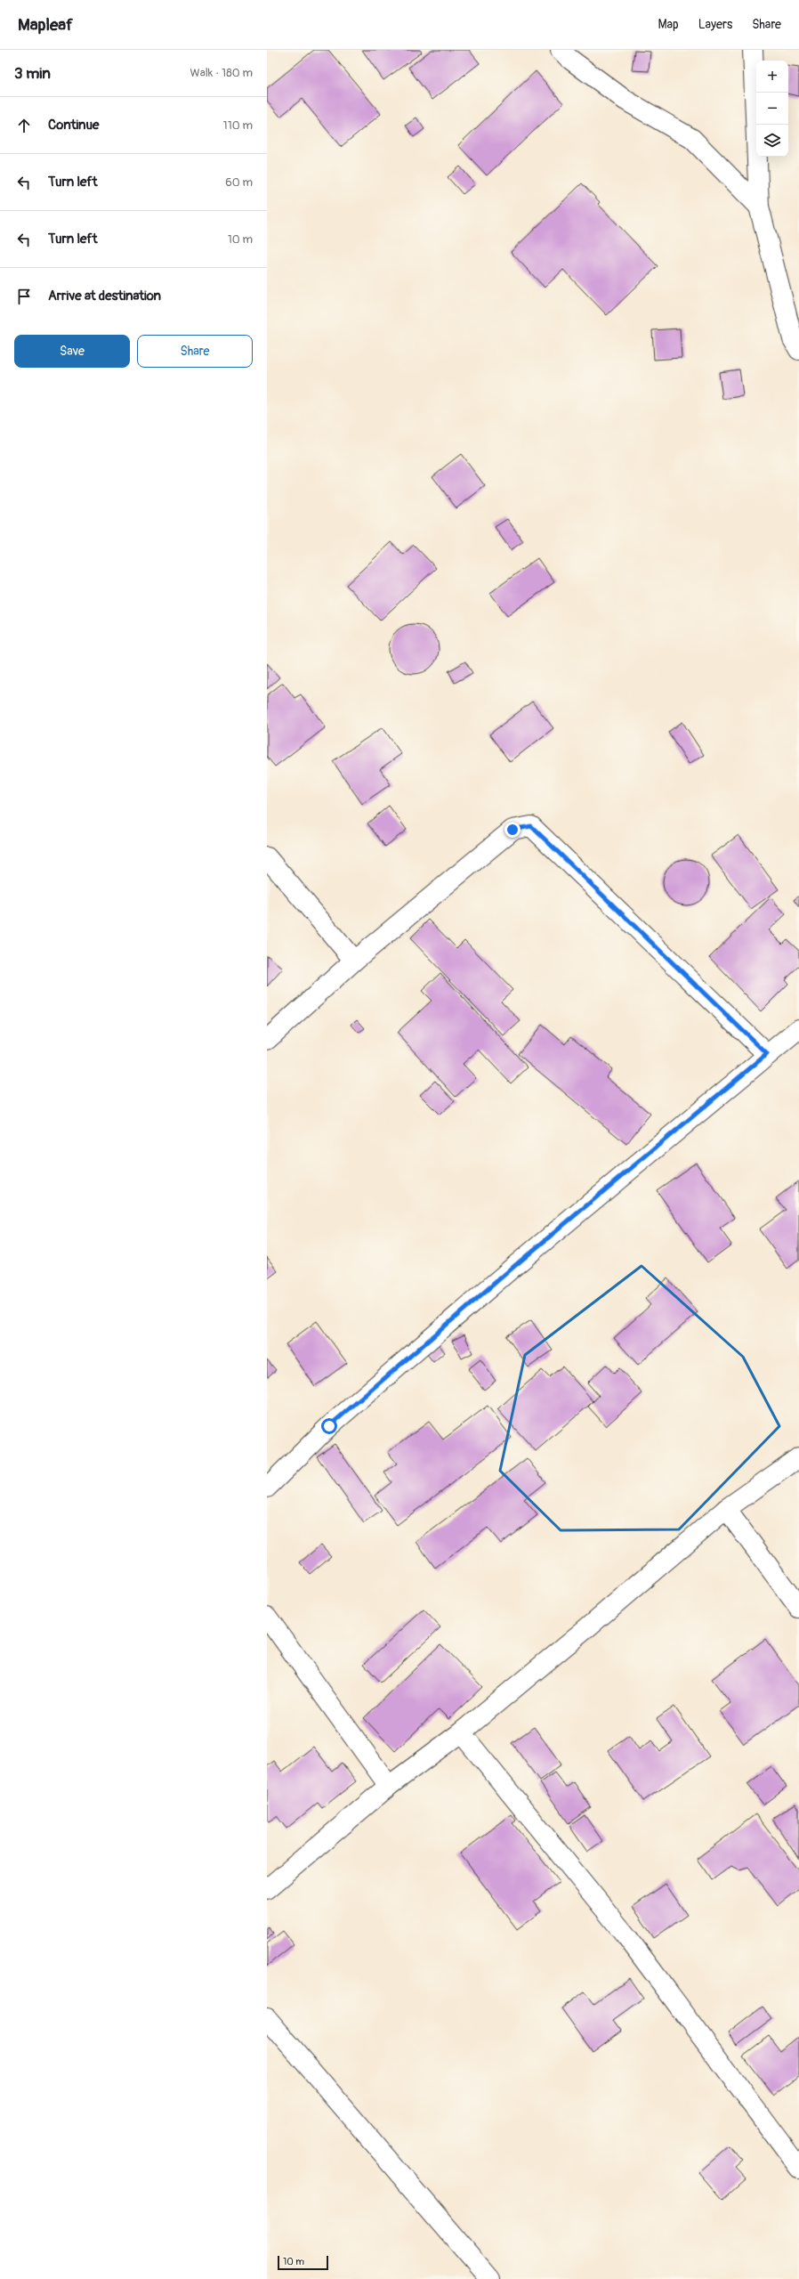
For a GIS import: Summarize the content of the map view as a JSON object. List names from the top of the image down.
{
  "scale_bar": "10 m",
  "page": {
    "header": "Mapleaf",
    "nav": ["Map", "Layers", "Share"],
    "heading": ["3 min", "Walk · 180 m"],
    "map_buttons": ["+", "−"],
    "list": [
      ["Continue", "110 m"],
      ["Turn left", "60 m"],
      ["Turn left", "10 m"],
      "Arrive at destination"
    ],
    "buttons": ["Save", "Share"],
    "scale": "10 m"
  }
}
